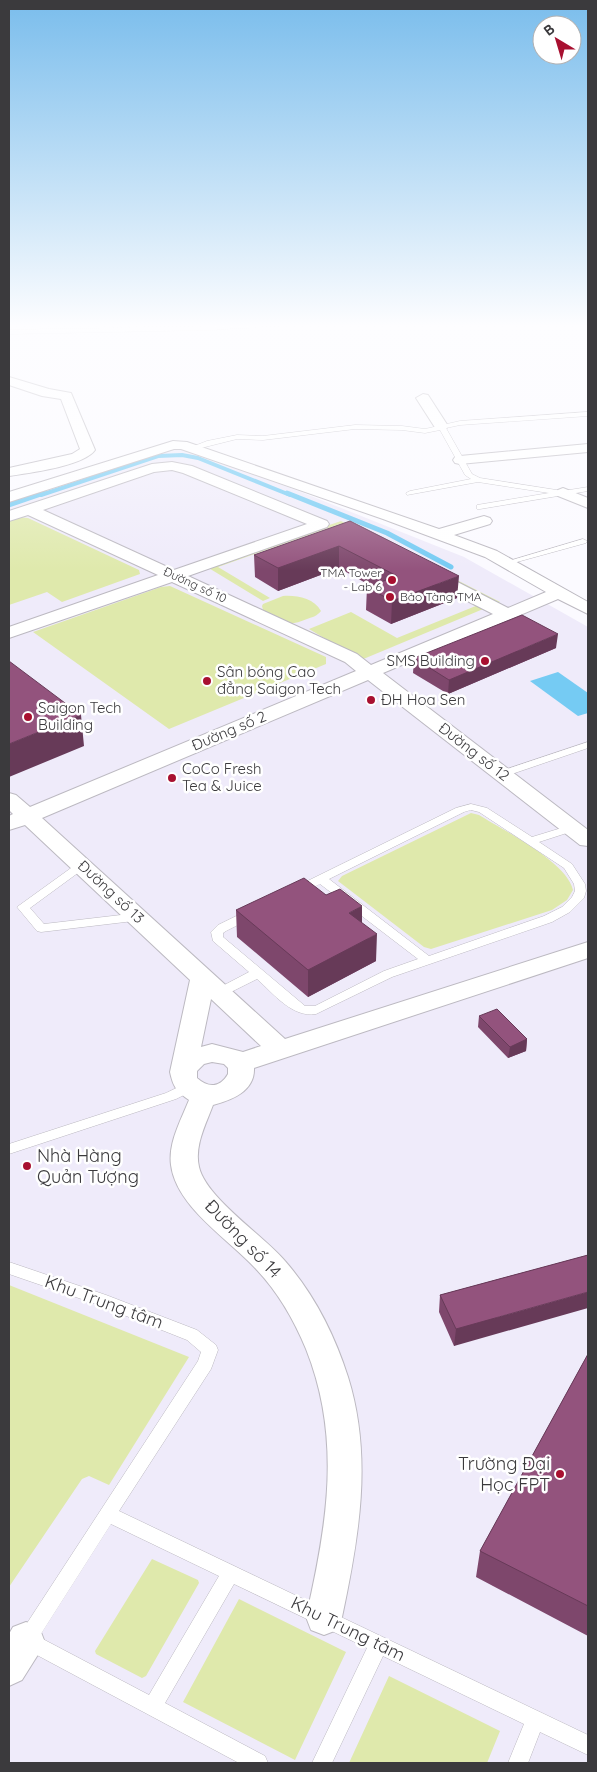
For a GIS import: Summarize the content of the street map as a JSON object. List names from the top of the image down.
{
  "streets": {
    "street": [
      "Đường số 10",
      "Đường số 2",
      "Đường số 12",
      "Đường số 13",
      "Đường số 14"
    ],
    "lane": ["Khu Trung tâm"]
  },
  "crossings": [
    ["Đường số 10", "Đường số 2"],
    ["Đường số 10", "Đường số 12"],
    ["Đường số 2", "Đường số 12"],
    ["Đường số 2", "Đường số 13"],
    ["Đường số 14", "Khu Trung tâm"]
  ],
  "places": [
    "TMA Tower - Lab 6",
    "Bảo Tàng TMA",
    "SMS Building",
    "Sân bóng Cao đẳng Saigon Tech",
    "ĐH Hoa Sen",
    "Saigon Tech Building",
    "CoCo Fresh Tea & Juice",
    "Nhà Hàng Quản Tượng",
    "Trường Đại Học FPT"
  ],
  "north": "top left"
}
